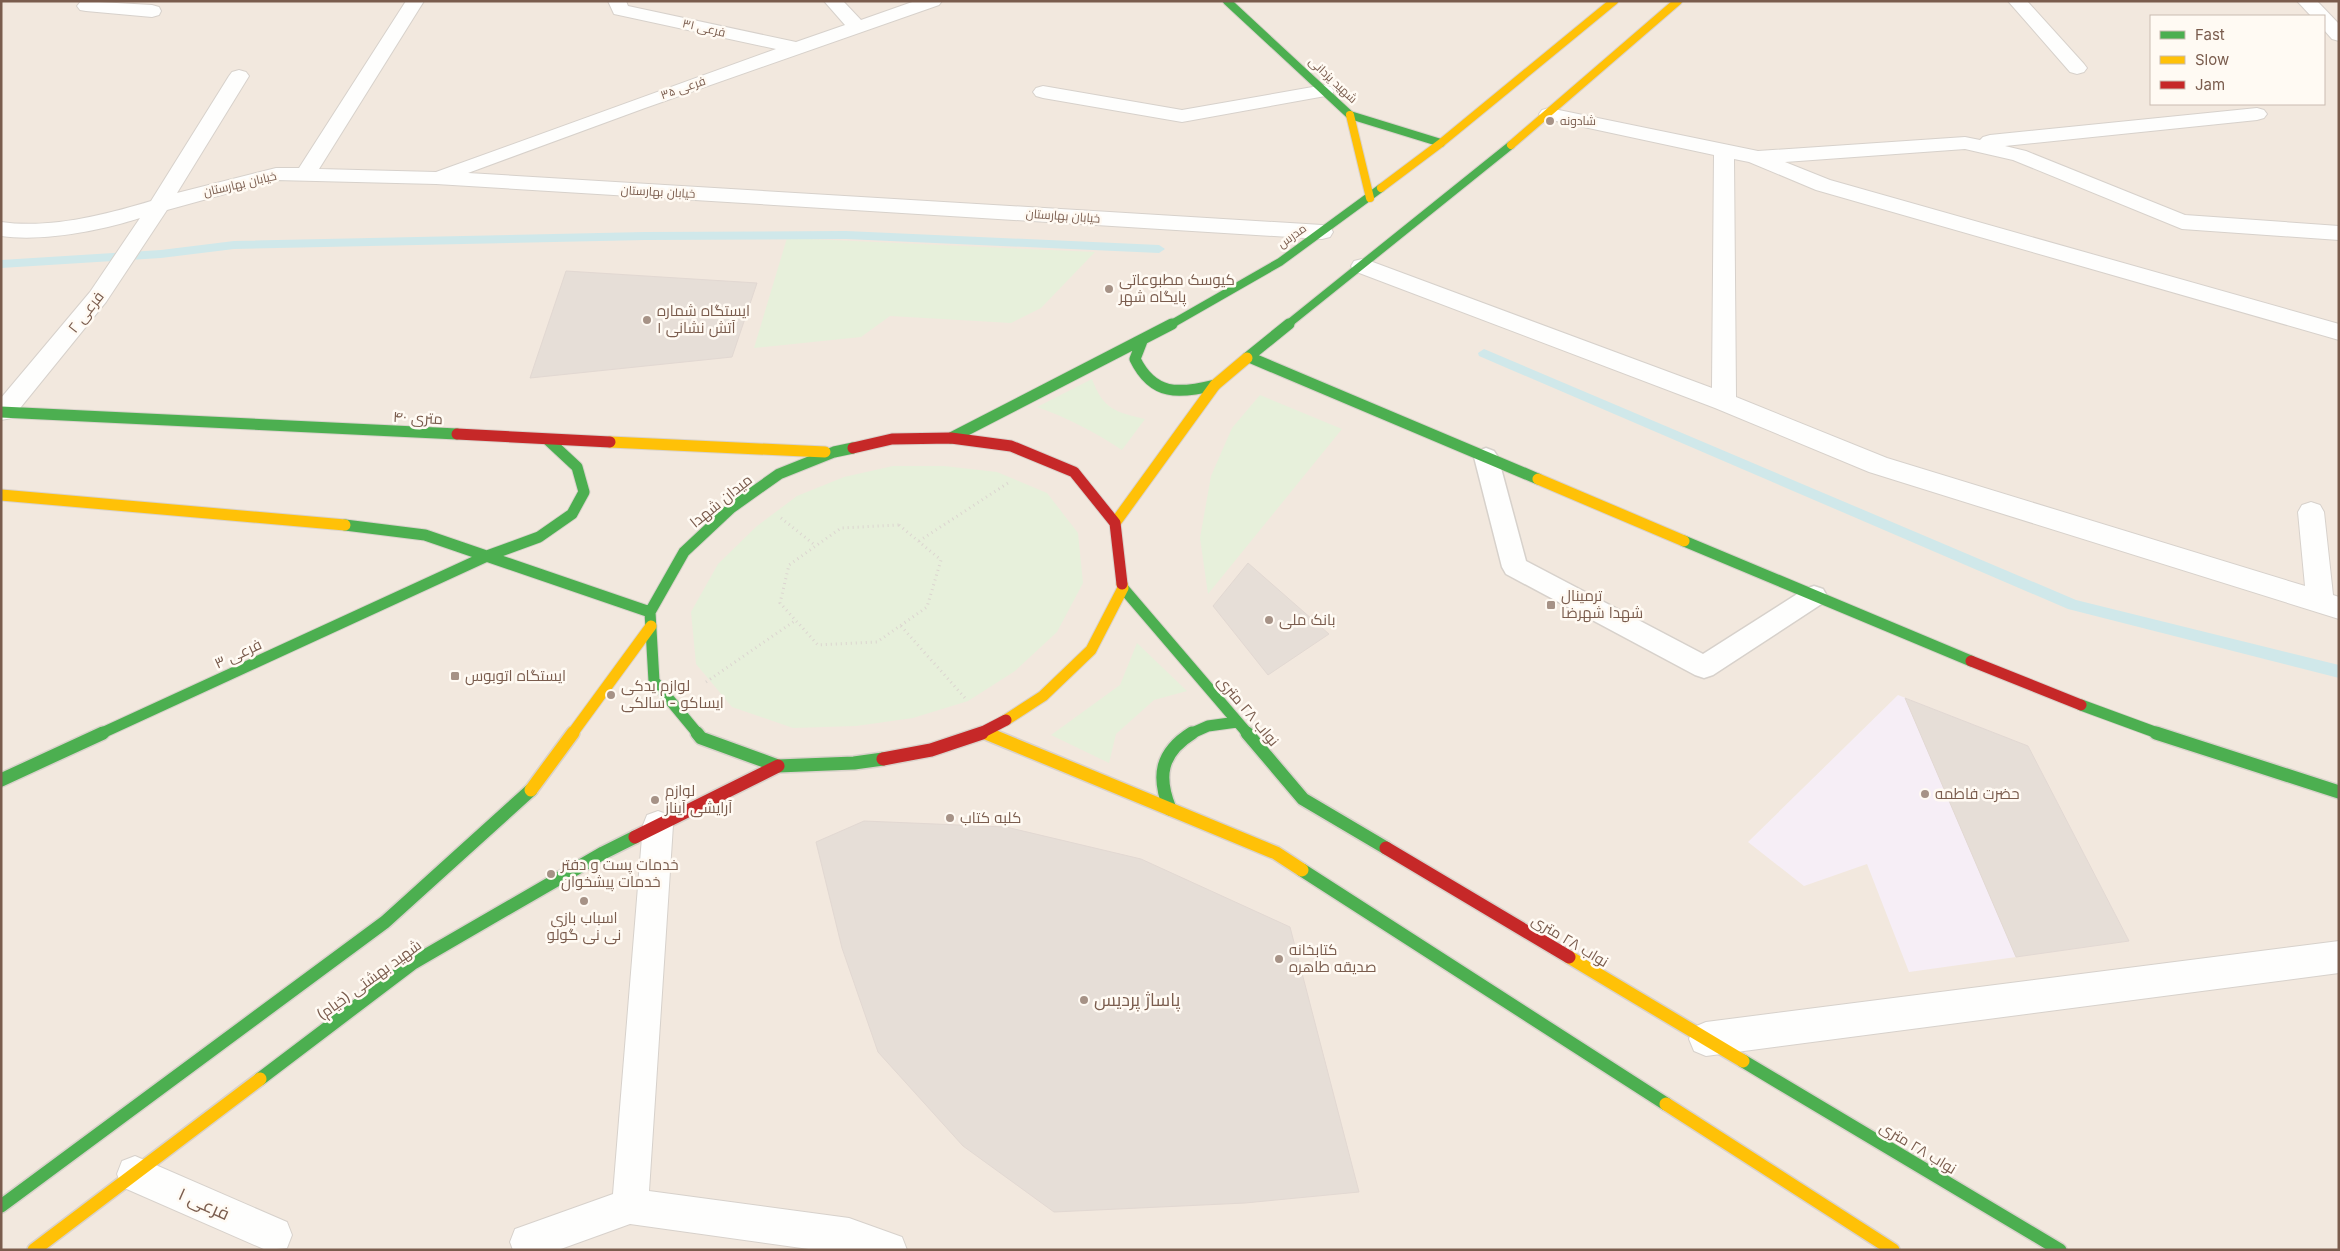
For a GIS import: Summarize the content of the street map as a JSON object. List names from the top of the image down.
{
  "streets": {
    "main road": [
      "شهید یزدانی",
      "مدرس",
      "۴۰ متری",
      "میدان شهدا",
      "فرعی ۳",
      "نواب ۲۸ متری",
      "شهید بهشتی (خیام)"
    ],
    "street": [
      "فرعی ۳۱",
      "فرعی ۳۵",
      "خیابان بهارستان",
      "فرعی ۲",
      "فرعی ۱"
    ]
  },
  "crossings": [
    ["فرعی ۳۱", "فرعی ۳۵"],
    ["شهید یزدانی", "مدرس"],
    ["فرعی ۳۵", "خیابان بهارستان"],
    ["خیابان بهارستان", "مدرس"],
    ["خیابان بهارستان", "فرعی ۲"],
    ["مدرس", "میدان شهدا"],
    ["فرعی ۲", "۴۰ متری"],
    ["۴۰ متری", "میدان شهدا"],
    ["۴۰ متری", "فرعی ۳"],
    ["شهید بهشتی (خیام)", "فرعی ۱"]
  ],
  "places": {
    "other": [
      "شادونه",
      "کیوسک مطبوعاتی پایگاه شهر",
      "ایستگاه شماره ۱ آتش نشانی",
      "بانک ملی",
      "لوازم یدکی ایساکو - سالکی",
      "حضرت فاطمه",
      "لوازم آرایشی آیناز",
      "کلبه کتاب",
      "خدمات پست و دفتر خدمات پیشخوان",
      "اسباب بازی نی نی گولو",
      "کتابخانه صدیقه طاهره",
      "پاساژ پردیس"
    ],
    "transit": ["ترمینال شهدا شهرضا", "ایستگاه اتوبوس"]
  },
  "legend": ["Fast", "Slow", "Jam"]
}
